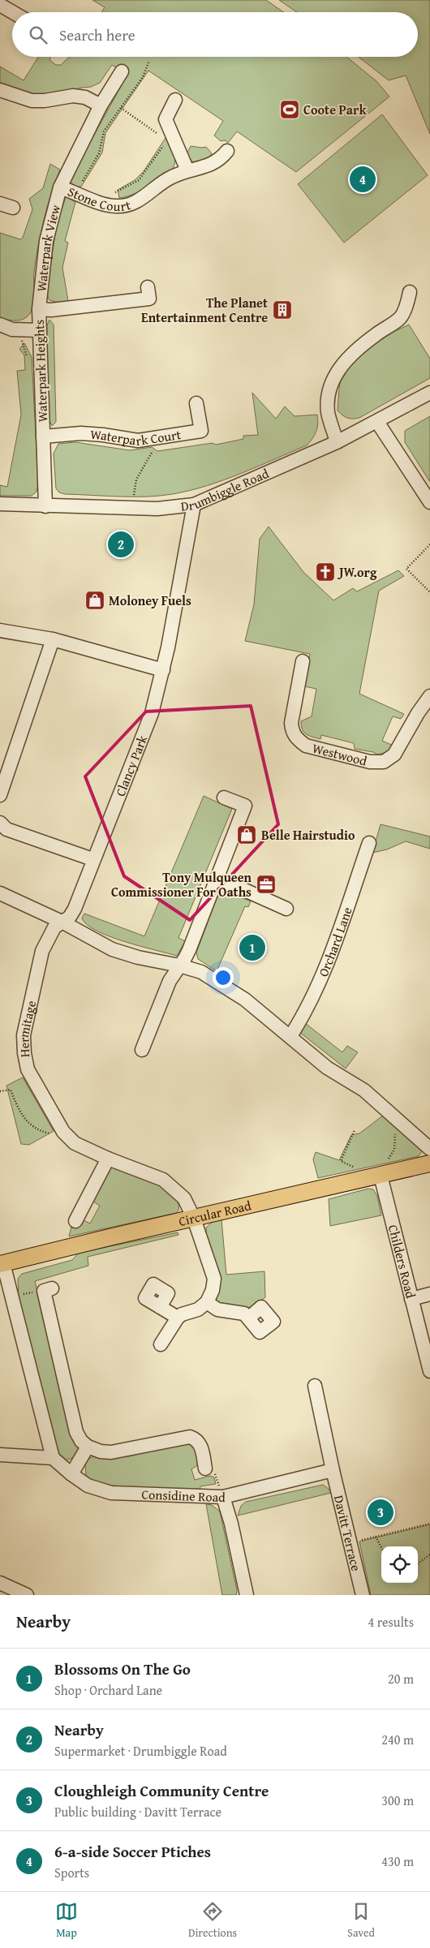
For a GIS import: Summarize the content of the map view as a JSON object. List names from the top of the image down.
{
  "streets": {
    "main road": ["Circular Road"],
    "street": [
      "Stone Court",
      "Waterpark View",
      "Waterpark Heights",
      "Waterpark Court",
      "Drumbiggle Road",
      "Westwood",
      "Clancy Park",
      "Orchard Lane",
      "Hermitage",
      "Childers Road",
      "Considine Road",
      "Davitt Terrace"
    ]
  },
  "crossings": [
    ["Stone Court", "Waterpark View"],
    ["Waterpark View", "Waterpark Heights"],
    ["Waterpark Heights", "Waterpark Court"],
    ["Waterpark Heights", "Drumbiggle Road"],
    ["Drumbiggle Road", "Clancy Park"],
    ["Clancy Park", "Hermitage"],
    ["Hermitage", "Circular Road"],
    ["Circular Road", "Childers Road"]
  ],
  "places": {
    "sports": ["Coote Park"],
    "building": ["The Planet Entertainment Centre"],
    "church": ["JW.org"],
    "shop": ["Moloney Fuels", "Belle Hairstudio"],
    "office": ["Tony Mulqueen Commissioner For Oaths"]
  },
  "page": {
    "search": "Search here",
    "pins": [
      "4",
      "2",
      "1",
      "3"
    ],
    "heading": ["Nearby", "4 results"],
    "list": [
      {
        "mark": "1",
        "name": "Blossoms On The Go",
        "note": "Shop · Orchard Lane",
        "value": "20 m"
      },
      {
        "mark": "2",
        "name": "Nearby",
        "note": "Supermarket · Drumbiggle Road",
        "value": "240 m"
      },
      {
        "mark": "3",
        "name": "Cloughleigh Community Centre",
        "note": "Public building · Davitt Terrace",
        "value": "300 m"
      },
      {
        "mark": "4",
        "name": "6-a-side Soccer Ptiches",
        "note": "Sports",
        "value": "430 m"
      }
    ],
    "nav": ["Map", "Directions", "Saved"]
  }
}
